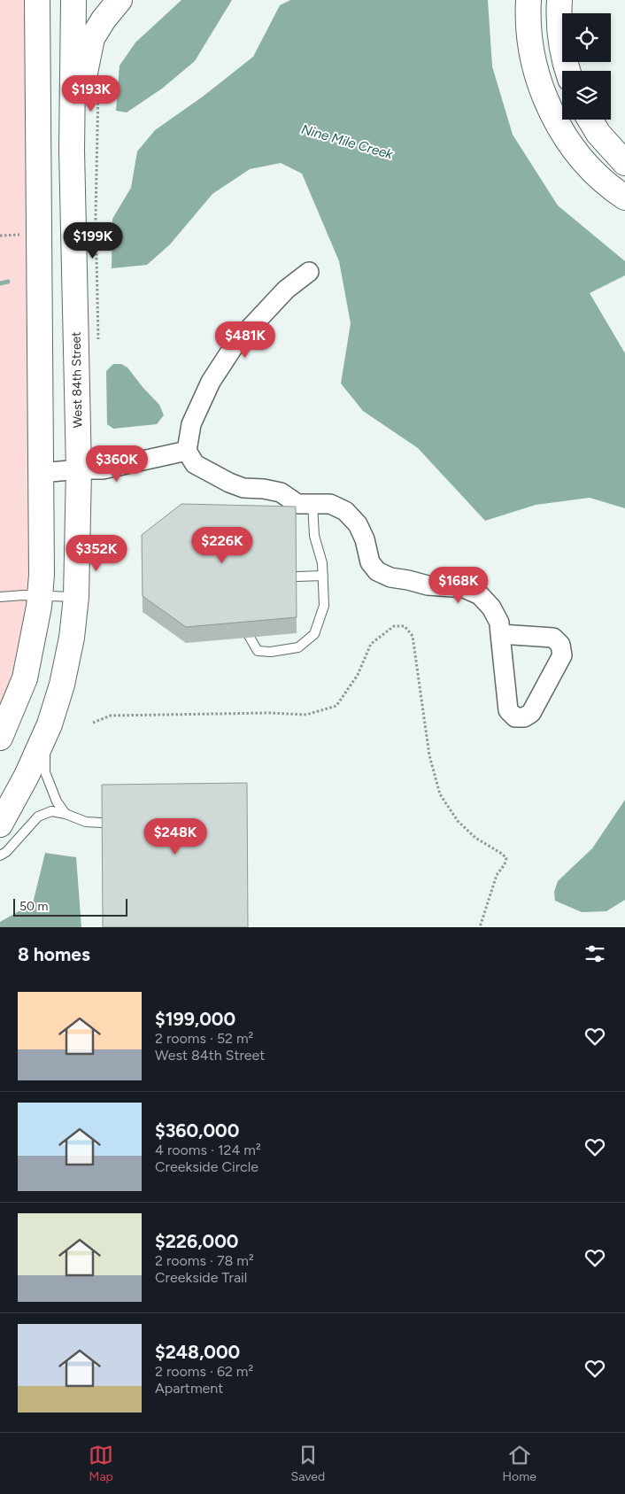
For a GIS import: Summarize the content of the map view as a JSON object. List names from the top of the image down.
{
  "streets": {
    "street": ["West 84th Street"]
  },
  "water": ["Nine Mile Creek"],
  "scale_bar": "50 m",
  "page": {
    "price": [
      "$193K",
      "$199K",
      "$481K",
      "$360K",
      "$226K",
      "$352K",
      "$168K",
      "$248K"
    ],
    "scale": "50 m",
    "heading": "8 homes",
    "list": [
      {
        "name": "$199,000",
        "note": "2 rooms · 52 m² · West 84th Street"
      },
      {
        "name": "$360,000",
        "note": "4 rooms · 124 m² · Creekside Circle"
      },
      {
        "name": "$226,000",
        "note": "2 rooms · 78 m² · Creekside Trail"
      },
      {
        "name": "$248,000",
        "note": "2 rooms · 62 m² · Apartment"
      }
    ],
    "tabs": ["Map", "Saved", "Home"]
  }
}
